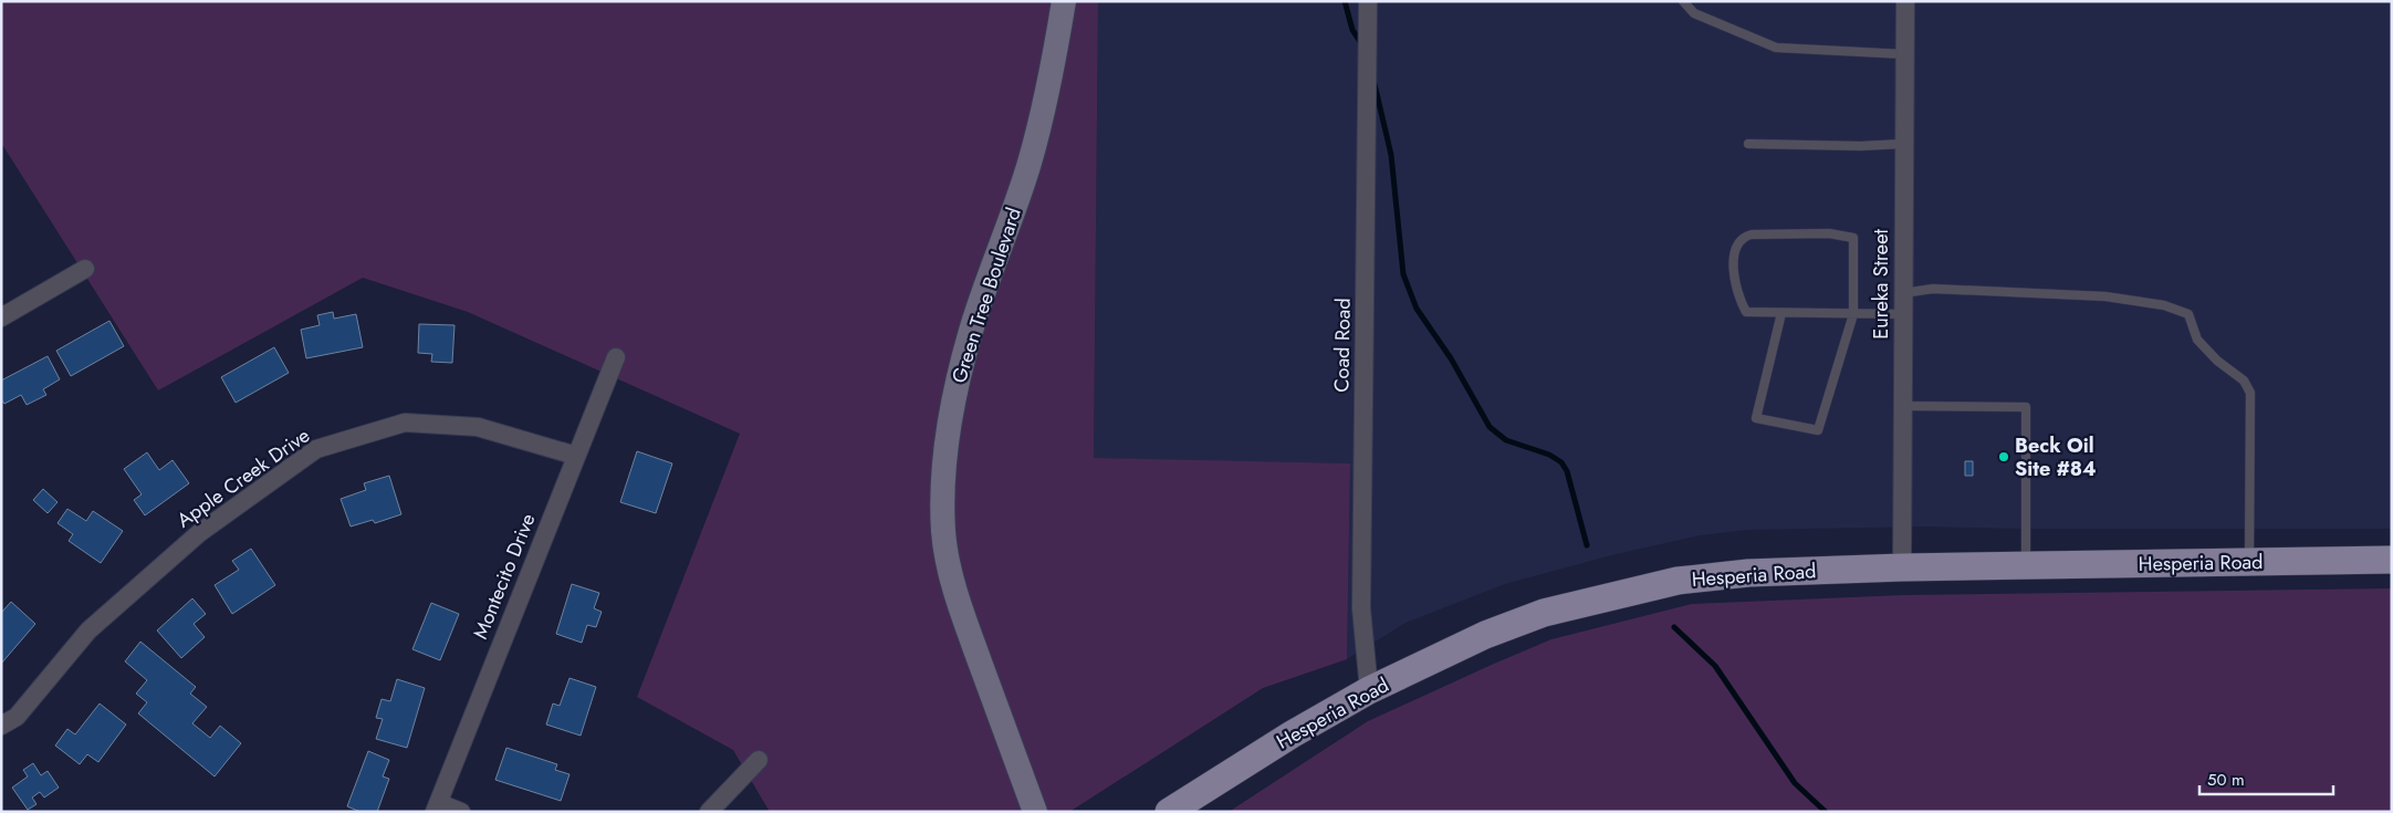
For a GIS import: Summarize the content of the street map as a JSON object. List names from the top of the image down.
{
  "streets": {
    "main road": ["Green Tree Boulevard", "Hesperia Road"],
    "street": [
      "Eureka Street",
      "Coad Road",
      "Apple Creek Drive",
      "Montecito Drive"
    ]
  },
  "crossings": [
    ["Eureka Street", "Hesperia Road"],
    ["Coad Road", "Hesperia Road"],
    ["Apple Creek Drive", "Montecito Drive"]
  ],
  "places": ["Beck Oil Site #84"],
  "scale_bar": "50 m"
}
